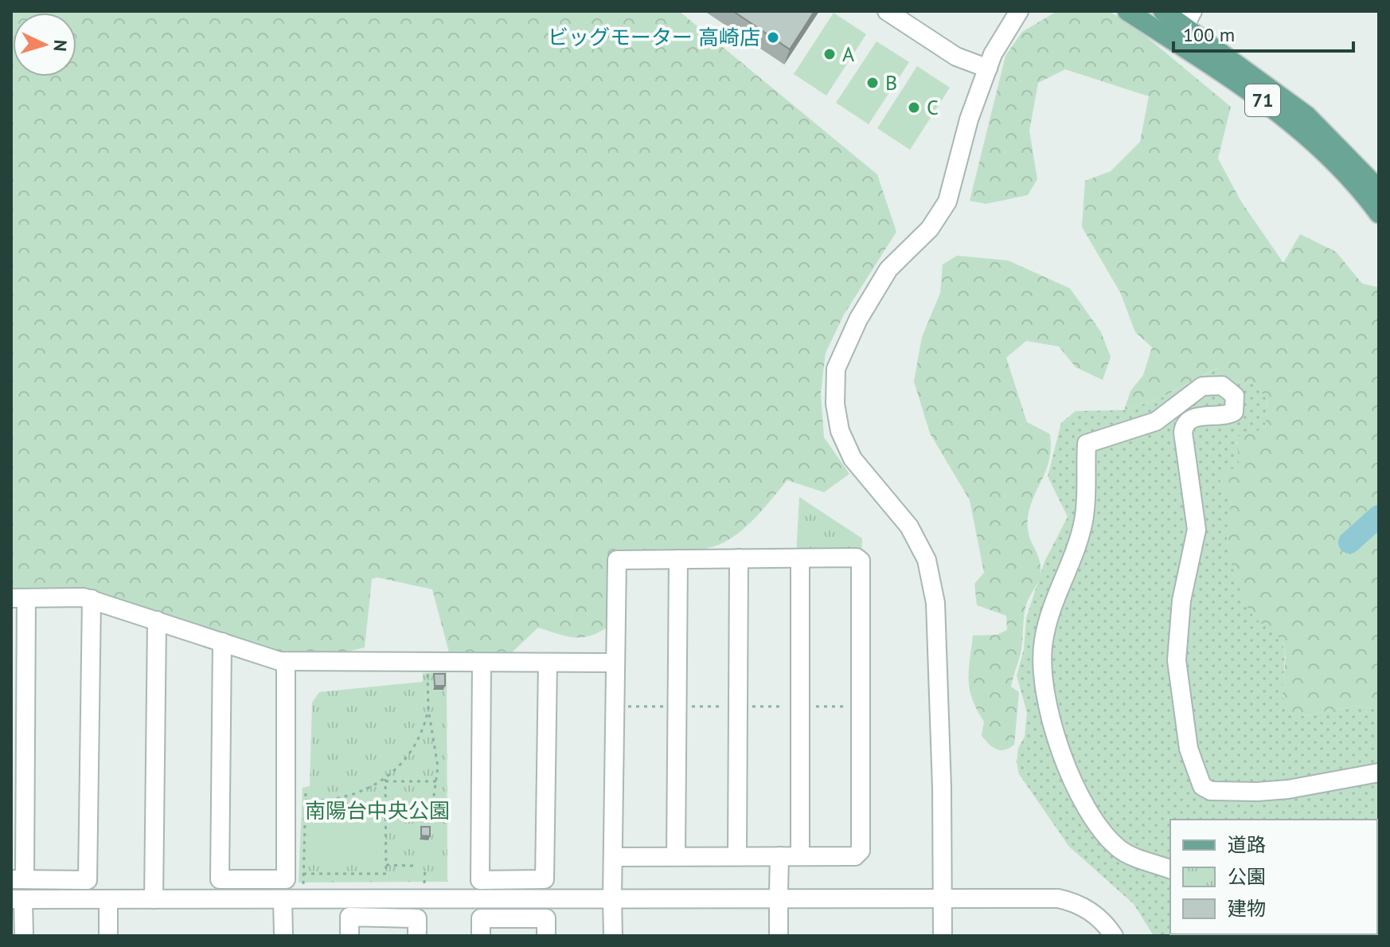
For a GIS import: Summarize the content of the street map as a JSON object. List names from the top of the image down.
{
  "streets": {
    "main road": ["71"]
  },
  "parks": ["南陽台中央公園"],
  "places": [
    "ビッグモーター 高崎店",
    "A",
    "B",
    "C"
  ],
  "legend": ["道路", "公園", "建物"],
  "scale_bar": "100 m",
  "north": "right"
}
